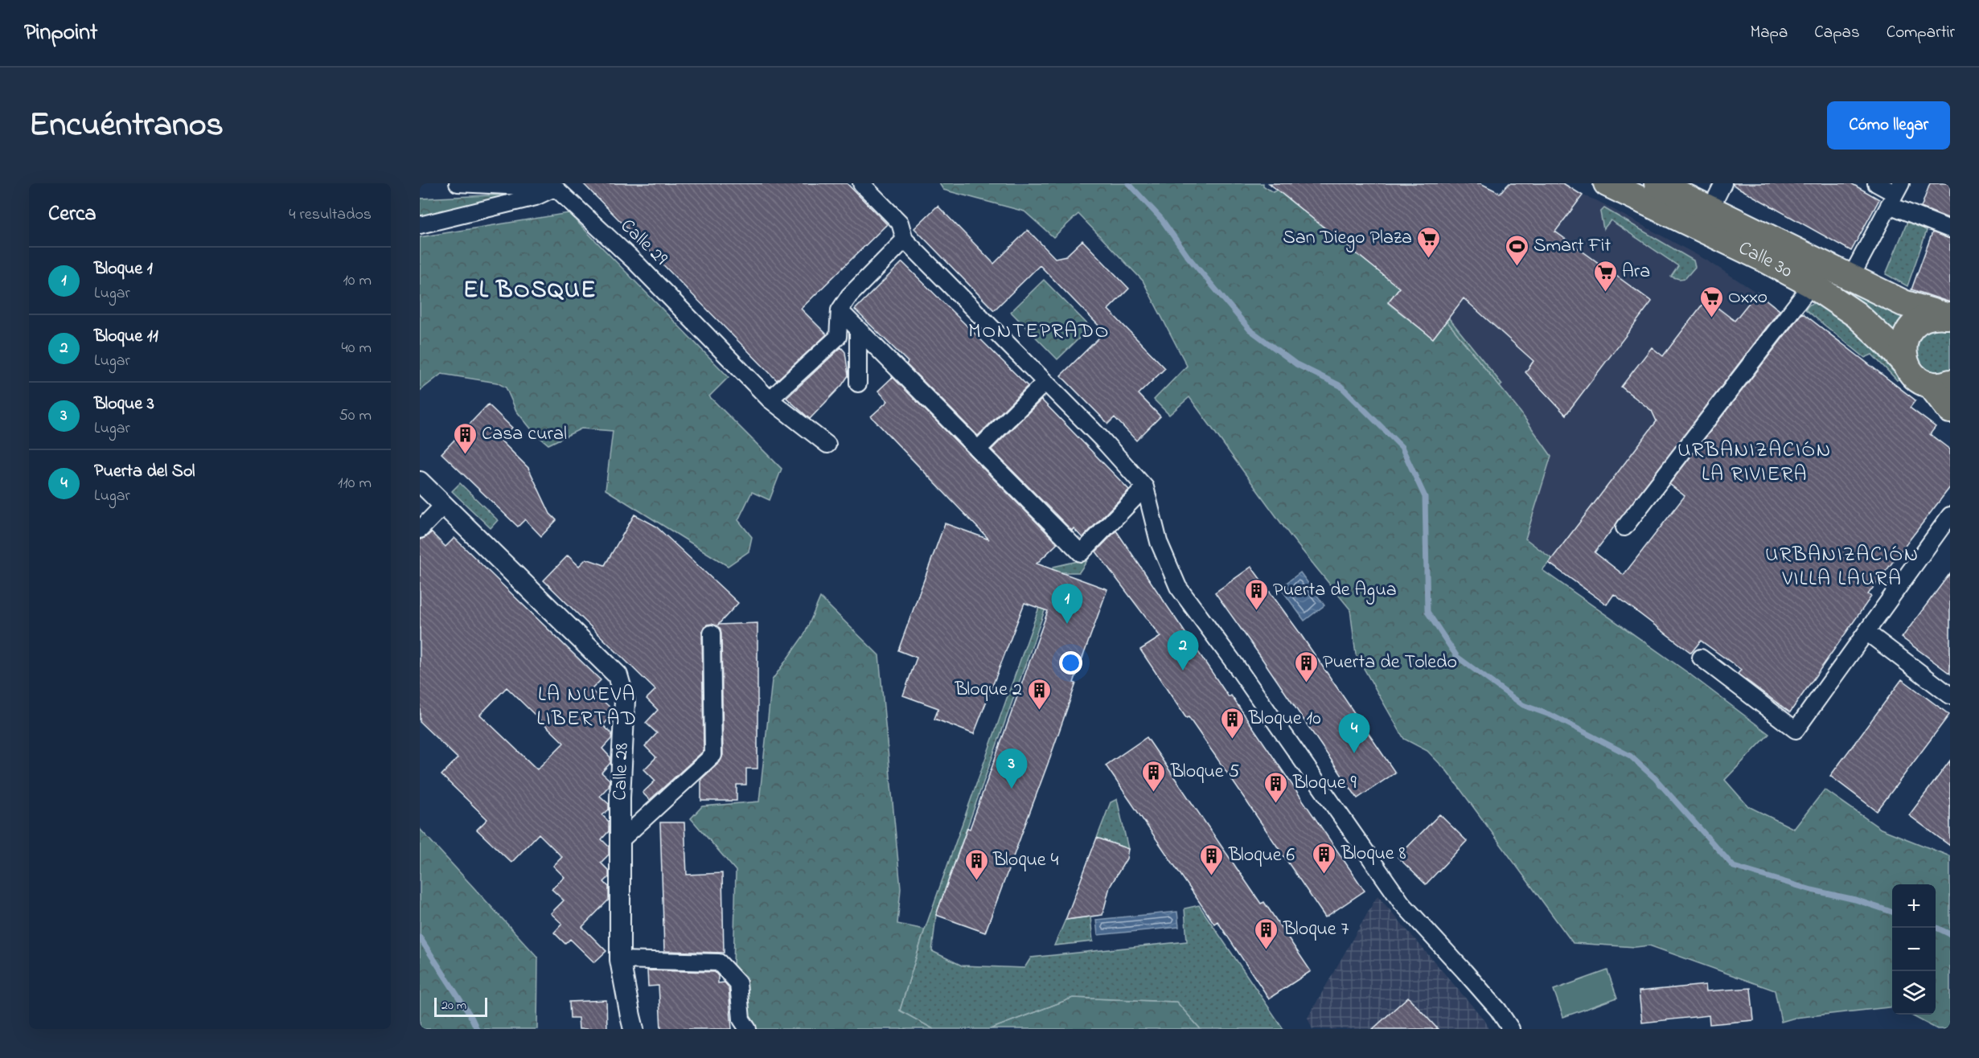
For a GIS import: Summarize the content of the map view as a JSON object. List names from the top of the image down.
{
  "streets": {
    "main road": ["Calle 30"],
    "street": ["Calle 29", "Calle 28"]
  },
  "districts": [
    "EL BOSQUE",
    "MONTEPRADO",
    "URBANIZACIÓN LA RIVIERA",
    "URBANIZACIÓN VILLA LAURA",
    "LA NUEVA LIBERTAD"
  ],
  "places": {
    "supermarket": ["San Diego Plaza", "Ara", "Oxxo"],
    "sports": ["Smart Fit"],
    "building": [
      "Casa cural",
      "Puerta de Agua",
      "Puerta de Toledo",
      "Bloque 2",
      "Bloque 10",
      "Bloque 5",
      "Bloque 9",
      "Bloque 8",
      "Bloque 6",
      "Bloque 4",
      "Bloque 7"
    ]
  },
  "scale_bar": "20 m",
  "page": {
    "header": "Pinpoint",
    "nav": ["Mapa", "Capas", "Compartir"],
    "title": "Encuéntranos",
    "buttons": "Cómo llegar",
    "heading": ["Cerca", "4 resultados"],
    "list": [
      {
        "mark": "1",
        "name": "Bloque 1",
        "note": "Lugar",
        "value": "10 m"
      },
      {
        "mark": "2",
        "name": "Bloque 11",
        "note": "Lugar",
        "value": "40 m"
      },
      {
        "mark": "3",
        "name": "Bloque 3",
        "note": "Lugar",
        "value": "50 m"
      },
      {
        "mark": "4",
        "name": "Puerta del Sol",
        "note": "Lugar",
        "value": "110 m"
      }
    ],
    "pins": [
      "1",
      "2",
      "4",
      "3"
    ],
    "map_buttons": ["+", "−"],
    "scale": "20 m"
  }
}
